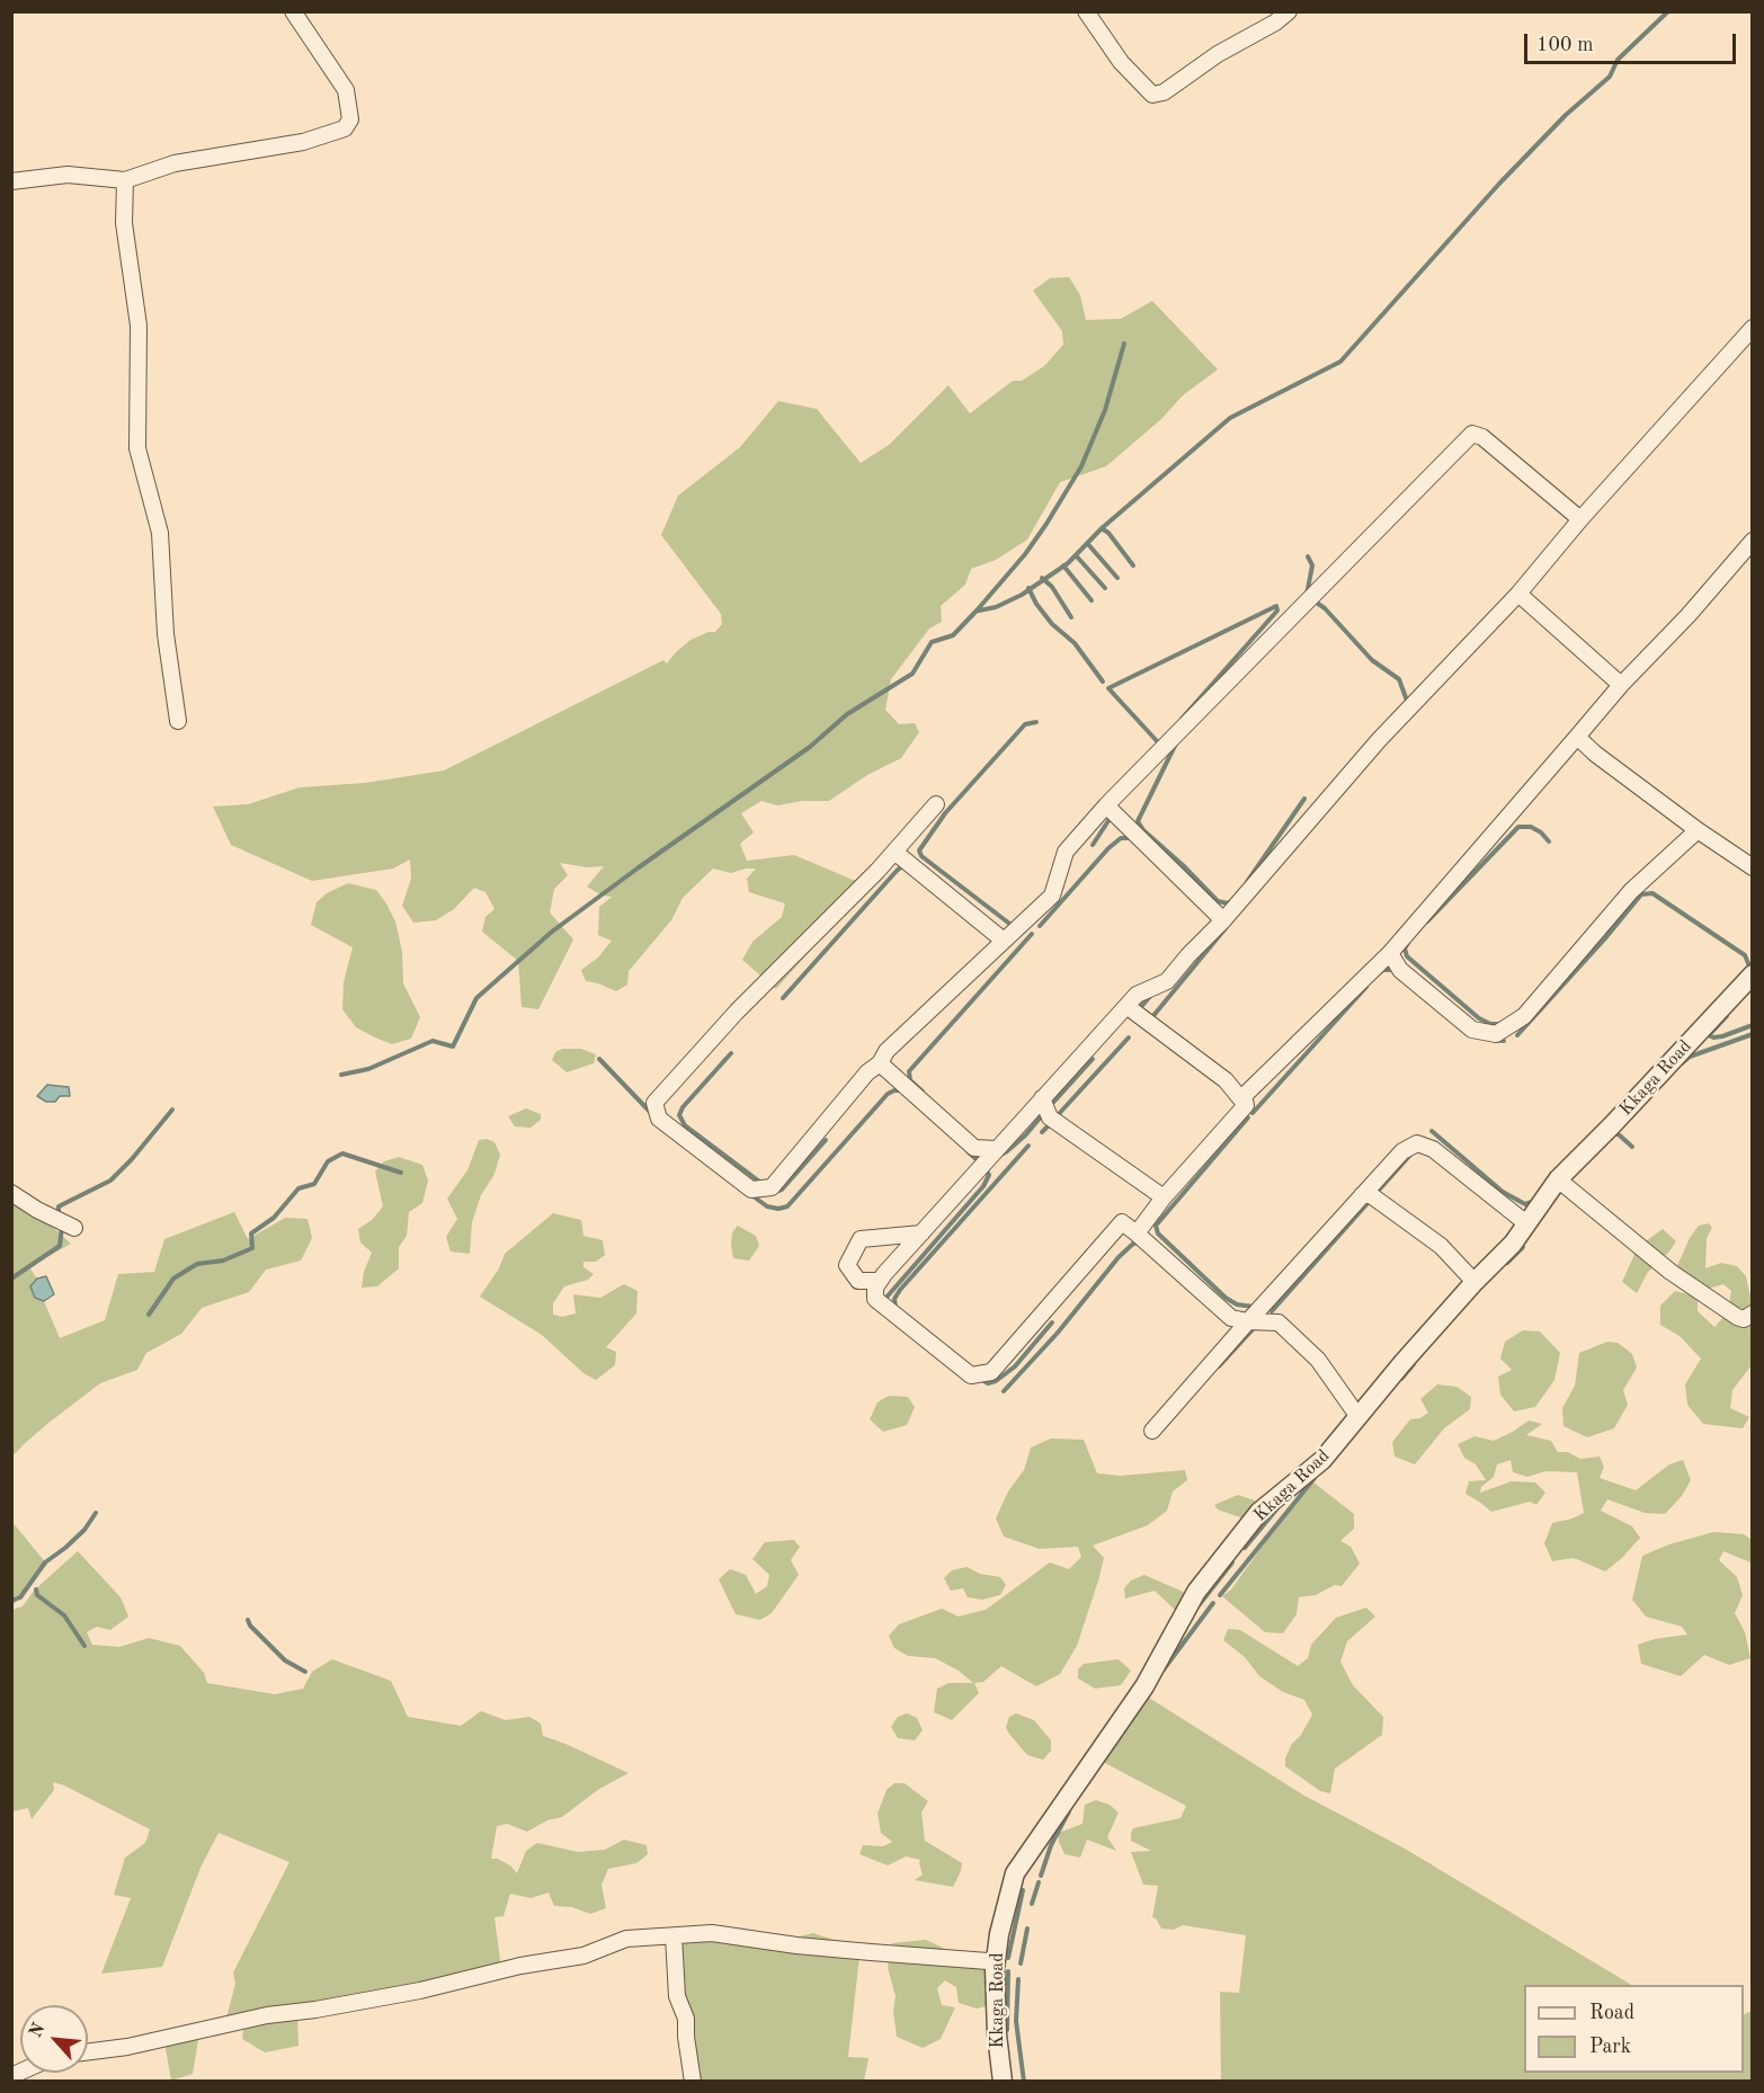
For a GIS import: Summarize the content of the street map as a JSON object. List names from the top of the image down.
{
  "streets": {
    "street": ["Kkaga Road"]
  },
  "legend": ["Road", "Park"],
  "scale_bar": "100 m",
  "north": "top left"
}
